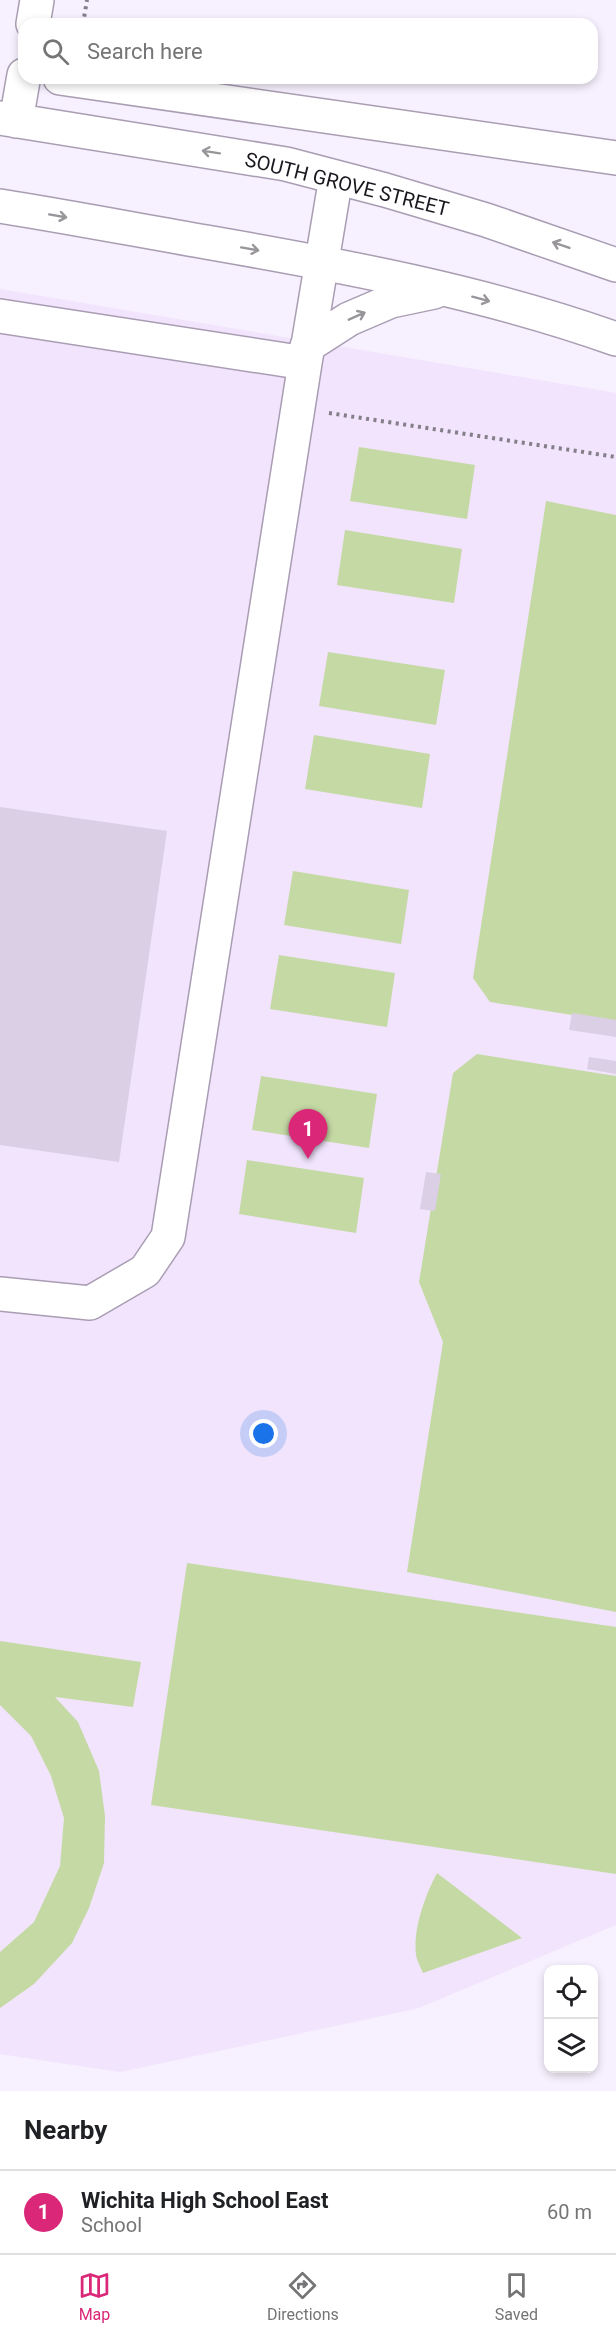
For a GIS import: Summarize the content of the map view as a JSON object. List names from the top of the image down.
{
  "streets": {
    "street": ["SOUTH GROVE STREET"]
  },
  "page": {
    "search": "Search here",
    "pins": "1",
    "heading": "Nearby",
    "list": [
      {
        "mark": "1",
        "name": "Wichita High School East",
        "note": "School",
        "value": "60 m"
      }
    ],
    "nav": ["Map", "Directions", "Saved"]
  }
}
